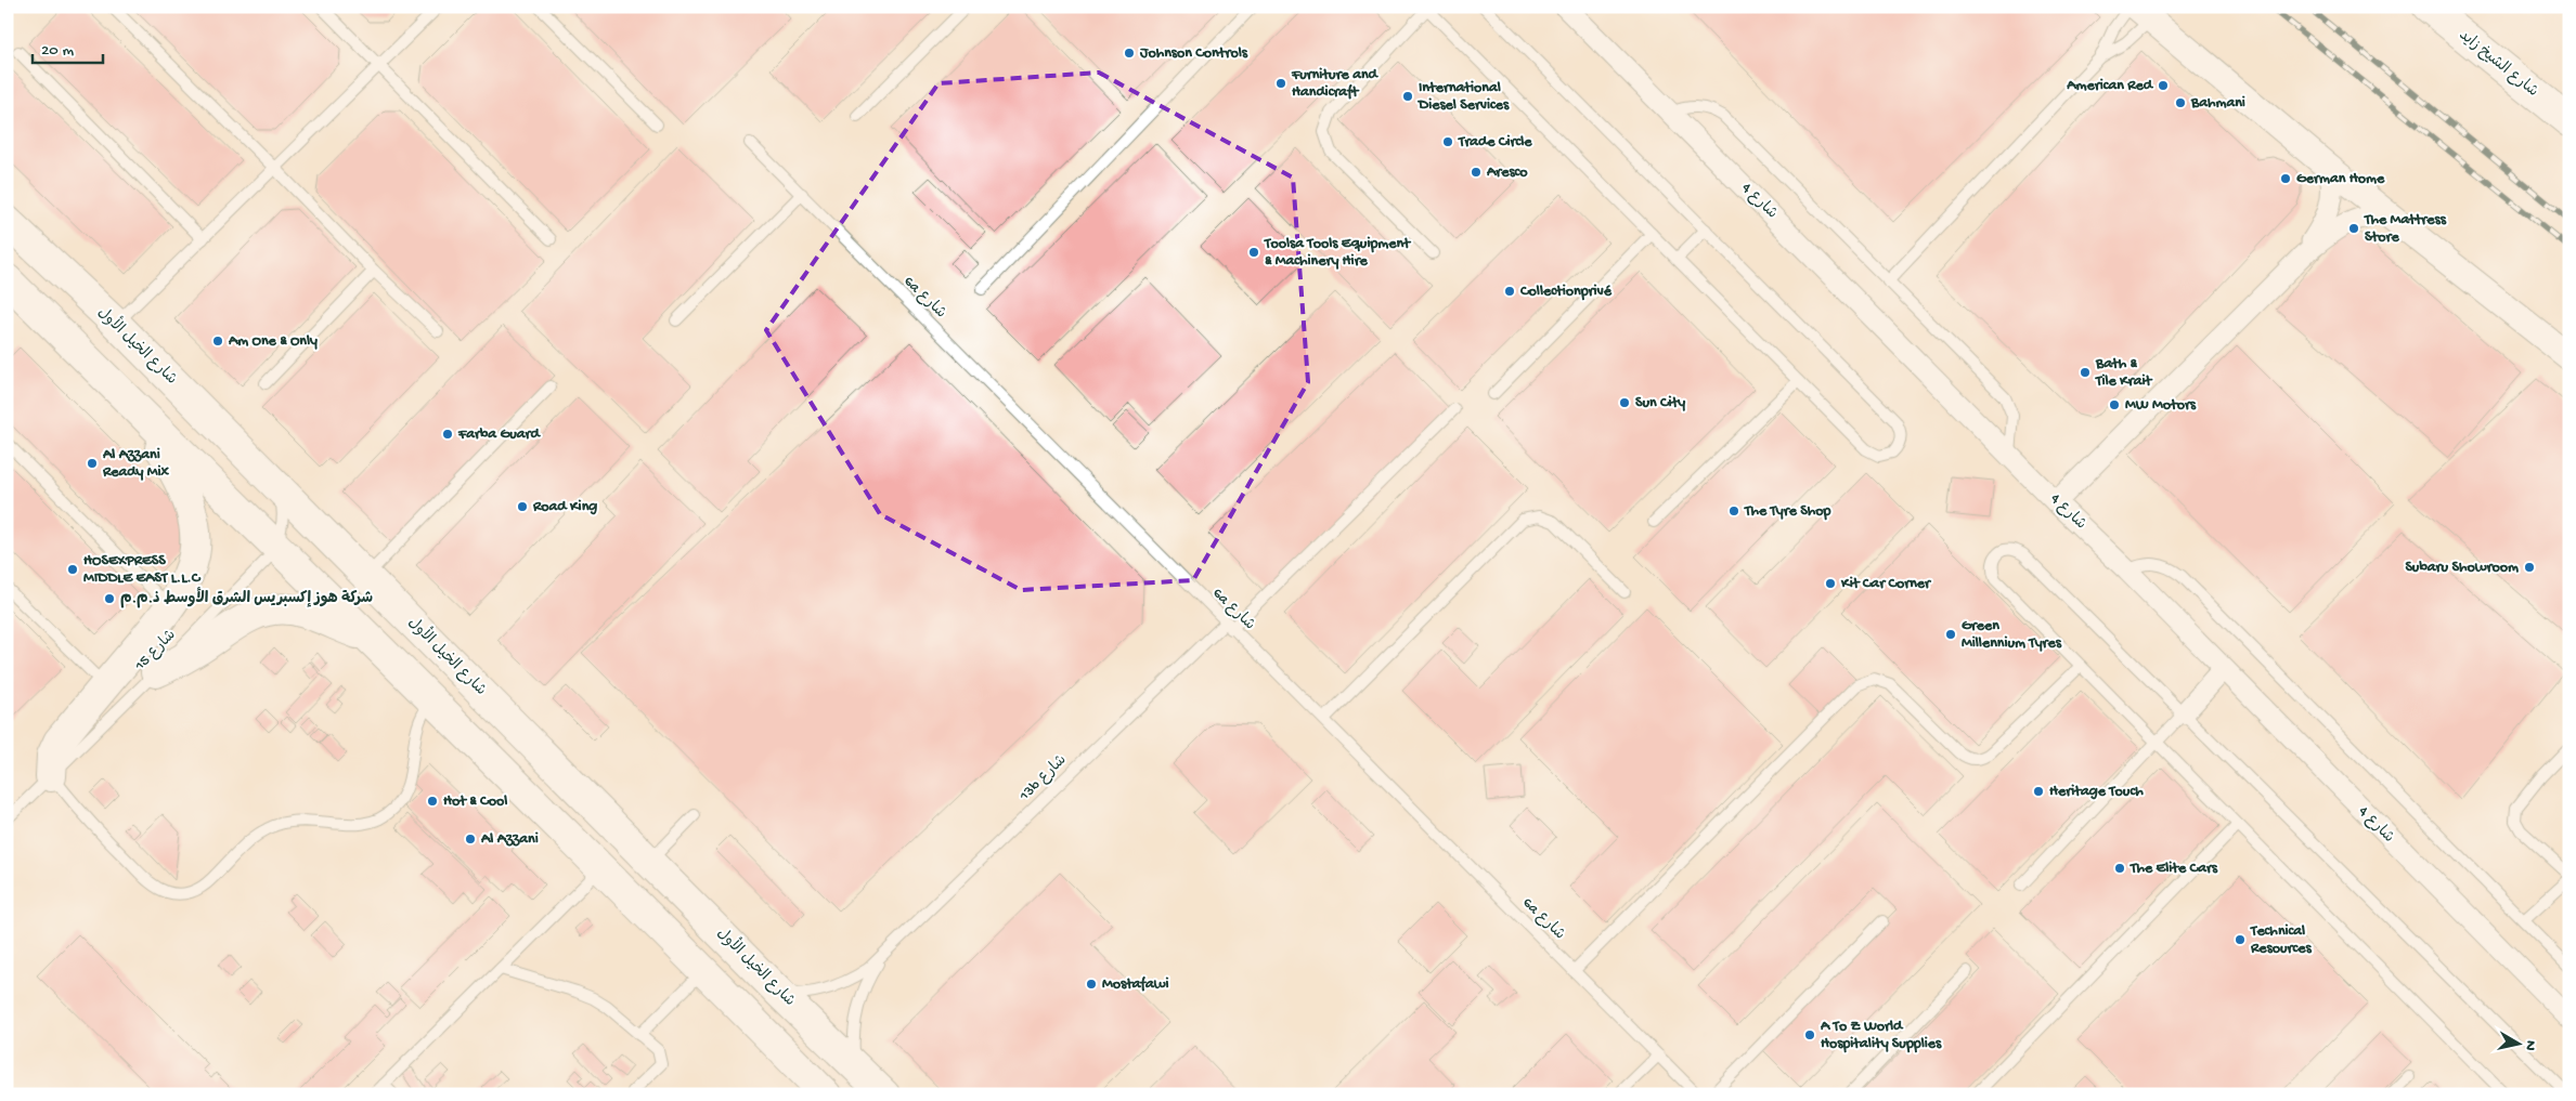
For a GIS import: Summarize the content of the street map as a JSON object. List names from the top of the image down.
{
  "streets": {
    "main road": ["شارع الشيخ زايد", "شارع الخيل الأول"],
    "street": ["شارع 4"],
    "lane": ["6a شارع", "شارع 15", "13b شارع"]
  },
  "crossings": [
    ["6a شارع", "13b شارع"],
    ["شارع الخيل الأول", "شارع 15"],
    ["شارع الخيل الأول", "13b شارع"]
  ],
  "places": [
    "Johnson Controls",
    "Furniture and Handicraft",
    "American Red",
    "International Diesel Services",
    "Bahmani",
    "Trade Circle",
    "Aresco",
    "German Home",
    "The Mattress Store",
    "Toolsa Tools Equipment & Machinery Hire",
    "Collectionprivé",
    "Am One & Only",
    "Bath & Tile Krait",
    "Sun City",
    "MW Motors",
    "Farba Guard",
    "Al Azzani Ready Mix",
    "Road King",
    "The Tyre Shop",
    "Subaru Showroom",
    "HOSEXPRESS MIDDLE EAST L.L.C",
    "Kit Car Corner",
    "شركة هوز إكسبريس الشرق الأوسط ذ.م.م",
    "Green Millennium Tyres",
    "Heritage Touch",
    "Hot & Cool",
    "Al Azzani",
    "The Elite Cars",
    "Technical Resources",
    "Mostafawi",
    "A To Z World Hospitality Supplies"
  ],
  "scale_bar": "20 m",
  "north": "right"
}
